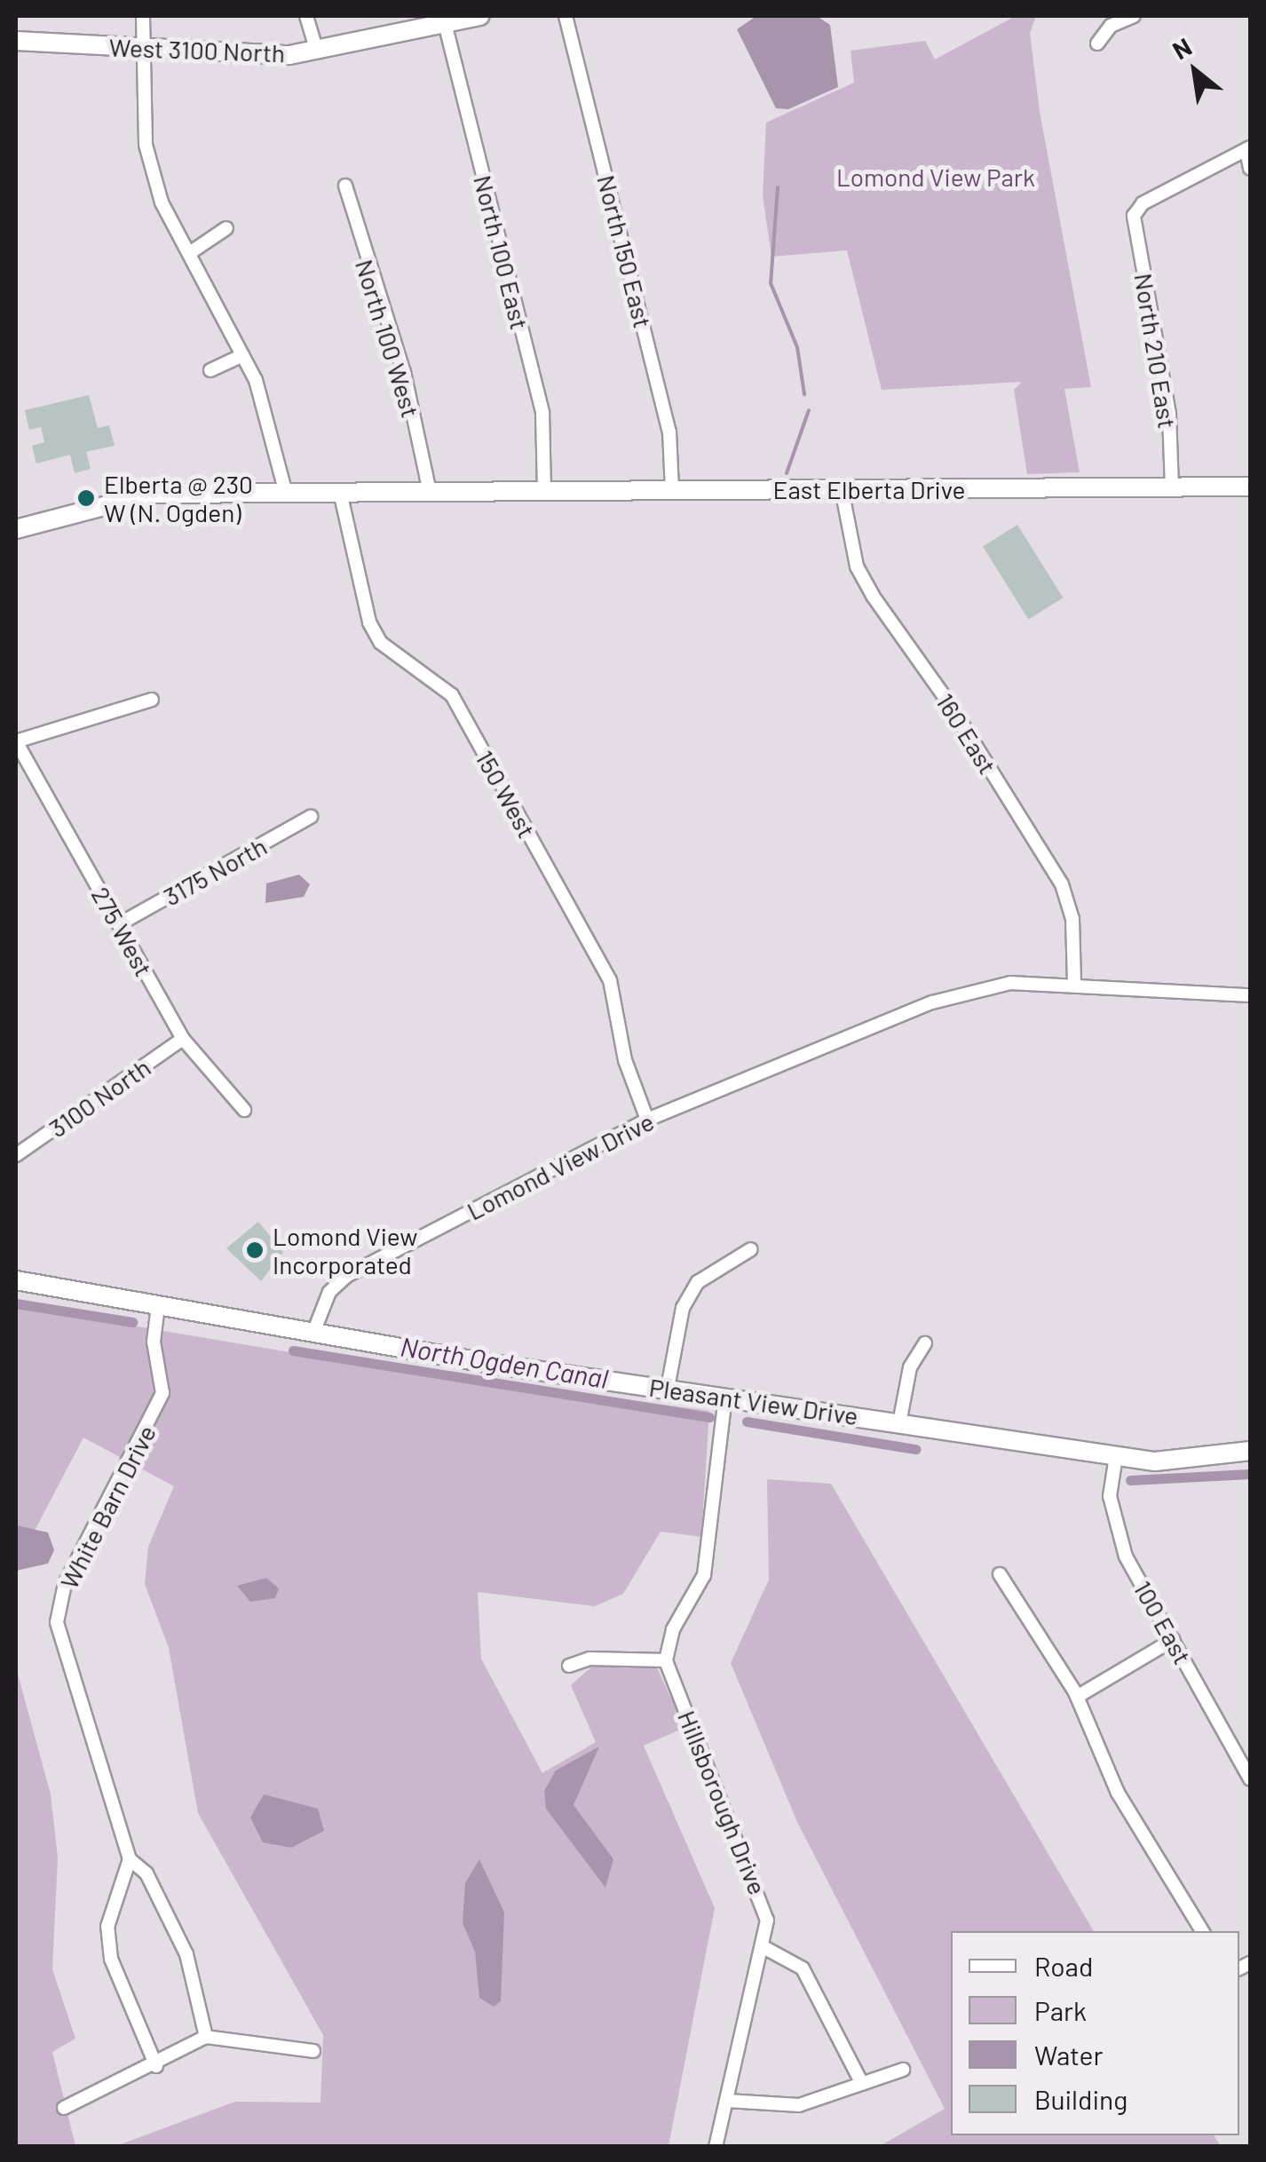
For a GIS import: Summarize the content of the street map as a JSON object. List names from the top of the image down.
{
  "streets": {
    "street": [
      "West 3100 North",
      "North 150 East",
      "North 100 East",
      "North 100 West",
      "North 210 East",
      "East Elberta Drive",
      "160 East",
      "150 West",
      "3175 North",
      "275 West",
      "3100 North",
      "Lomond View Drive",
      "Pleasant View Drive",
      "White Barn Drive",
      "100 East",
      "Hillsborough Drive"
    ]
  },
  "crossings": [
    ["West 3100 North", "North 100 East"],
    ["North 150 East", "East Elberta Drive"],
    ["North 100 East", "East Elberta Drive"],
    ["North 100 West", "East Elberta Drive"],
    ["North 210 East", "East Elberta Drive"],
    ["East Elberta Drive", "160 East"],
    ["East Elberta Drive", "150 West"],
    ["160 East", "Lomond View Drive"],
    ["150 West", "Lomond View Drive"],
    ["3175 North", "275 West"],
    ["275 West", "3100 North"],
    ["Lomond View Drive", "Pleasant View Drive"],
    ["Pleasant View Drive", "White Barn Drive"],
    ["Pleasant View Drive", "100 East"]
  ],
  "water": ["North Ogden Canal"],
  "parks": ["Lomond View Park"],
  "places": ["Elberta @ 230 W (N. Ogden)", "Lomond View Incorporated"],
  "legend": [
    "Road",
    "Park",
    "Water",
    "Building"
  ],
  "north": "top left"
}
